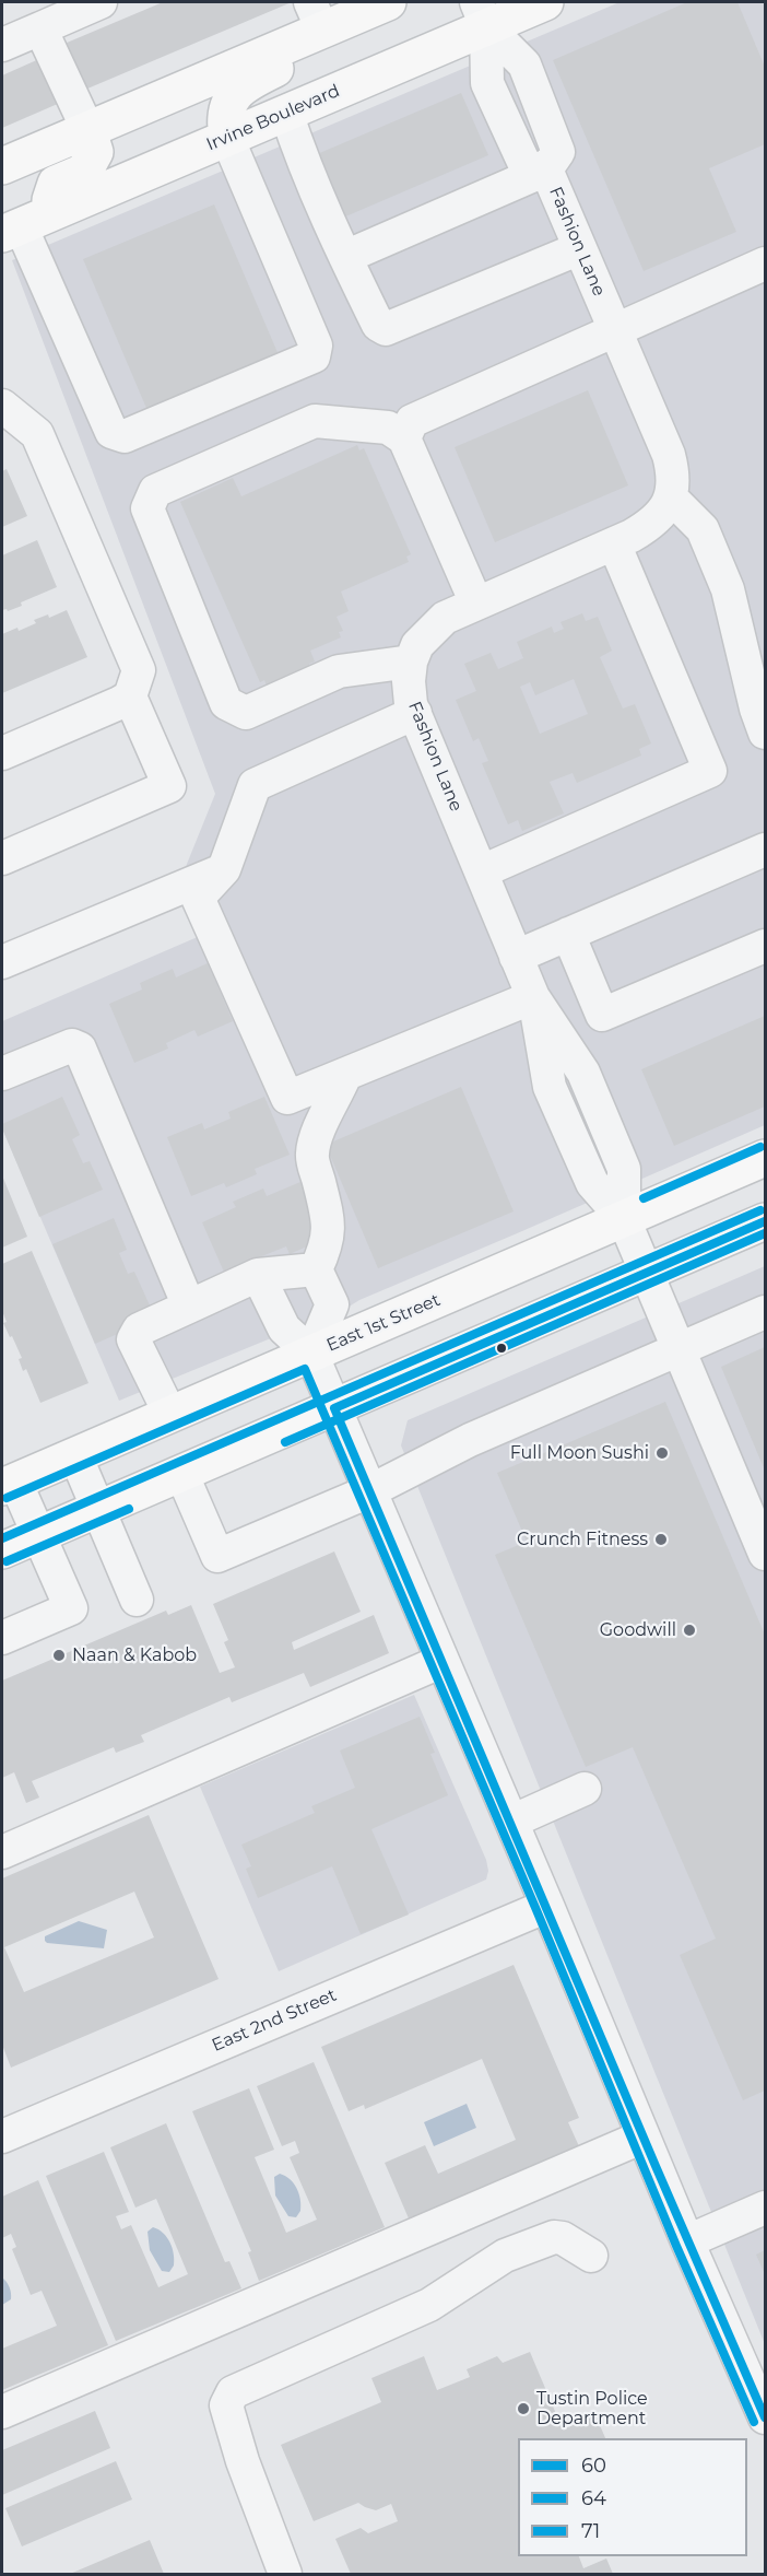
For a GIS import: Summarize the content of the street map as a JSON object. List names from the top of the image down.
{
  "streets": {
    "main road": ["Irvine Boulevard", "East 1st Street"],
    "street": ["Fashion Lane", "East 2nd Street"]
  },
  "crossings": [
    ["Irvine Boulevard", "Fashion Lane"],
    ["Fashion Lane", "East 1st Street"]
  ],
  "places": [
    "Full Moon Sushi",
    "Crunch Fitness",
    "Goodwill",
    "Naan & Kabob",
    "Tustin Police Department"
  ],
  "lines": ["transit line 71", "transit line 60", "transit line 64"],
  "legend": ["60", "64", "71"]
}
